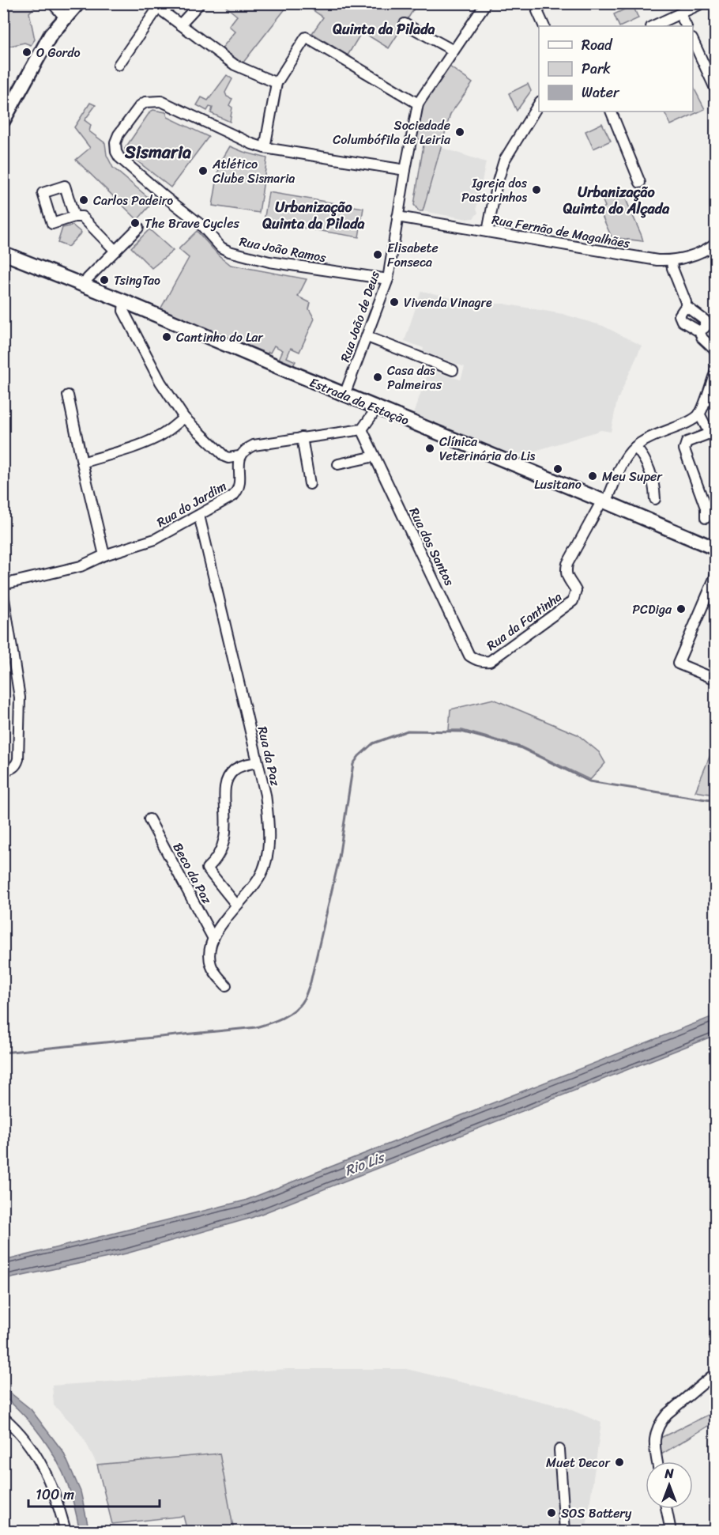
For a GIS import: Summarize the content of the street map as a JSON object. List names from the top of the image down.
{
  "streets": {
    "main road": ["Estrada da Estação"],
    "street": [
      "Rua Fernão de Magalhães",
      "Rua João Ramos",
      "Rua João de Deus",
      "Rua do Jardim",
      "Rua dos Santos",
      "Rua da Fontinha",
      "Rua da Paz",
      "Beco da Paz"
    ]
  },
  "crossings": [
    ["Rua Fernão de Magalhães", "Rua João de Deus"],
    ["Rua João Ramos", "Rua João de Deus"],
    ["Rua João de Deus", "Estrada da Estação"],
    ["Estrada da Estação", "Rua da Fontinha"],
    ["Rua do Jardim", "Rua da Paz"],
    ["Rua dos Santos", "Rua da Fontinha"],
    ["Rua da Paz", "Beco da Paz"]
  ],
  "districts": [
    "Quinta da Pilada",
    "Sismaria",
    "Urbanização Quinta do Alçada",
    "Urbanização Quinta da Pilada"
  ],
  "water": ["Rio Lis"],
  "places": [
    "O Gordo",
    "Sociedade Columbófila de Leiria",
    "Atlético Clube Sismaria",
    "Igreja dos Pastorinhos",
    "Carlos Padeiro",
    "The Brave Cycles",
    "Elisabete Fonseca",
    "TsingTao",
    "Vivenda Vinagre",
    "Cantinho do Lar",
    "Casa das Palmeiras",
    "Clínica Veterinária do Lis",
    "Lusitano",
    "Meu Super",
    "PCDiga",
    "Muet Decor",
    "SOS Battery"
  ],
  "legend": ["Road", "Park", "Water"],
  "scale_bar": "100 m",
  "north": "top"
}
